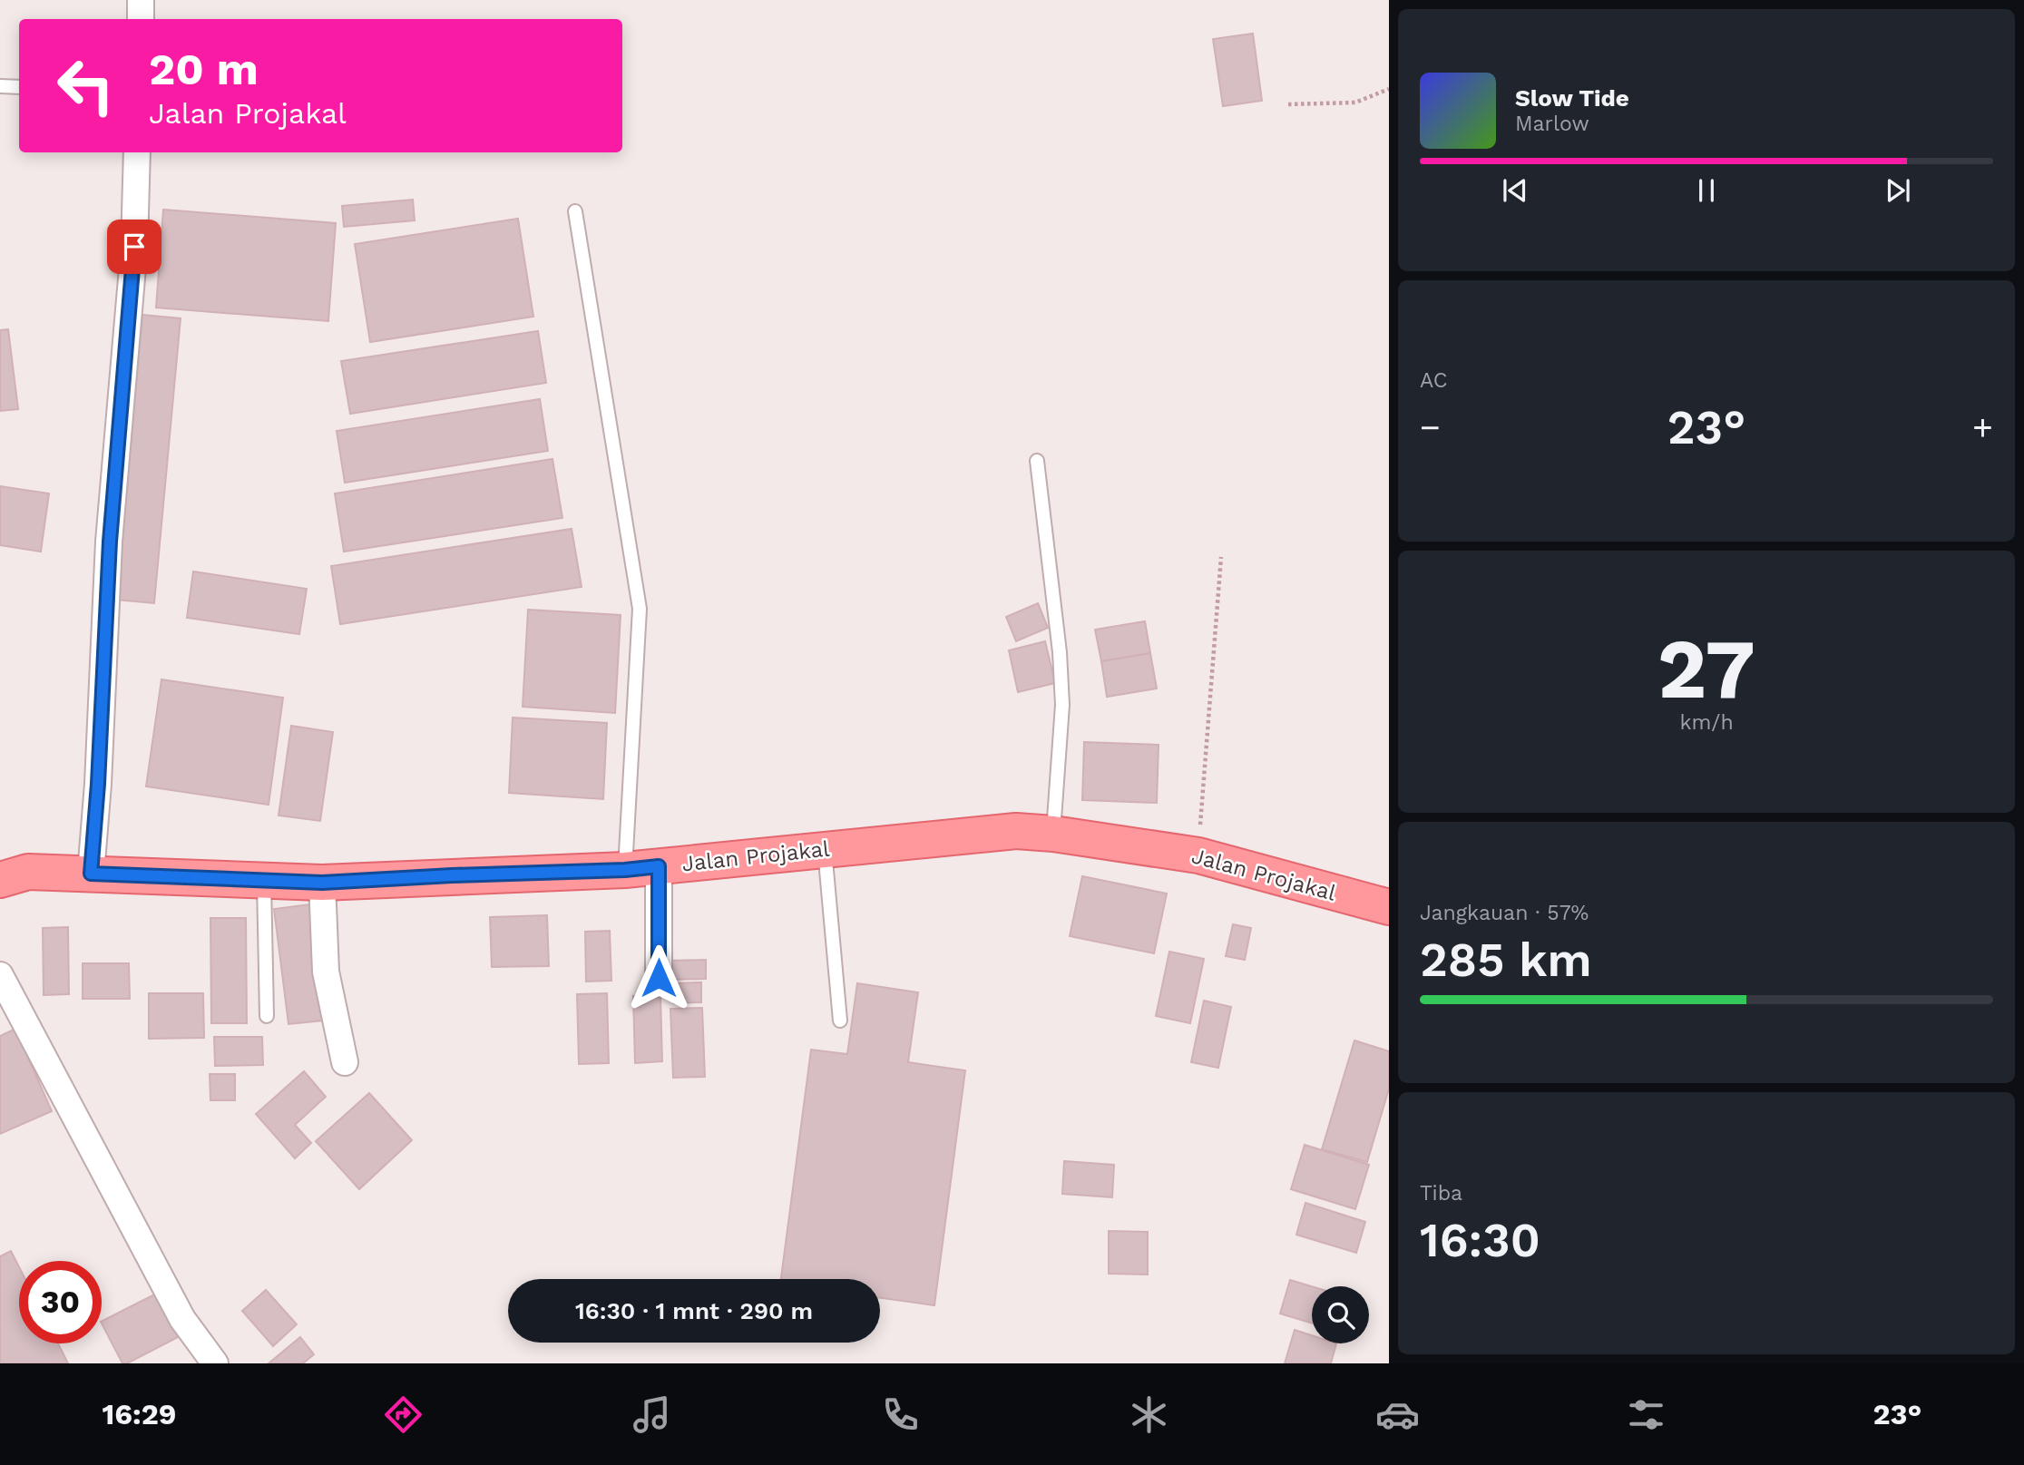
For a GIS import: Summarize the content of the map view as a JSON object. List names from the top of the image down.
{
  "streets": {
    "main road": ["Jalan Projakal"]
  },
  "page": {
    "turn": ["20 m", "Jalan Projakal"],
    "song": ["Slow Tide", "Marlow"],
    "tile": [
      "AC",
      ["27", "km/h"],
      ["Jangkauan · 57%", "285 km"],
      ["Tiba", "16:30"]
    ],
    "heat": ["−", "23°", "+"],
    "limit": "30",
    "trip": "16:30 · 1 mnt · 290 m",
    "tabs": ["16:29", "23°"]
  }
}
